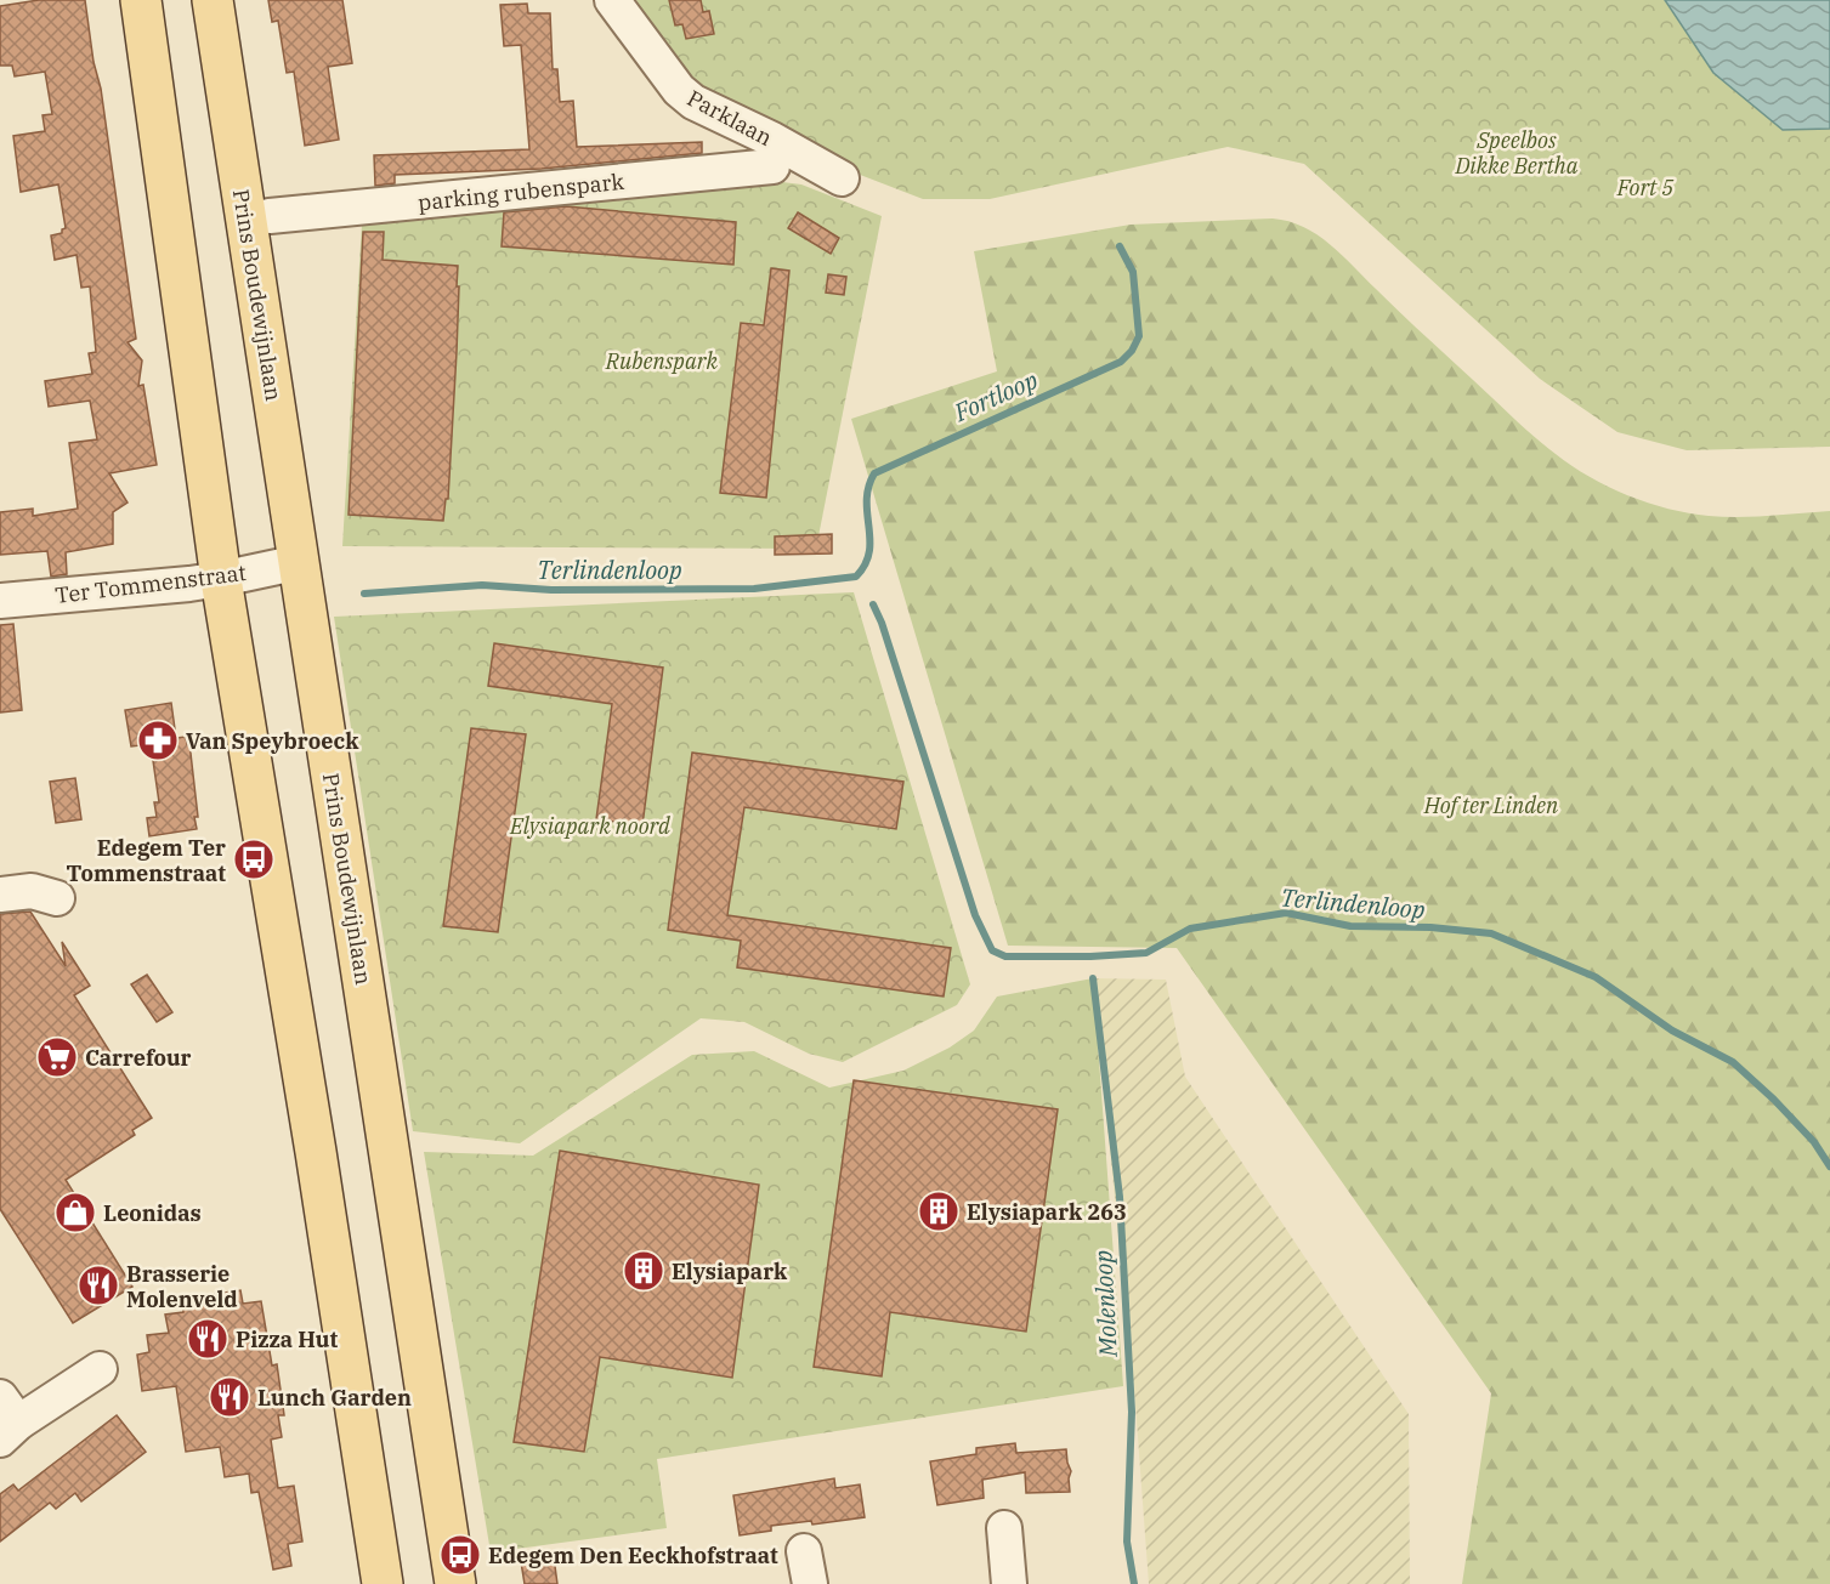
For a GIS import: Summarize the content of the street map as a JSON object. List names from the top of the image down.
{
  "streets": {
    "main road": ["Prins Boudewijnlaan"],
    "street": ["Parklaan", "parking rubenspark", "Ter Tommenstraat"]
  },
  "crossings": [
    ["Prins Boudewijnlaan", "Ter Tommenstraat"]
  ],
  "water": ["Fortloop", "Terlindenloop", "Molenloop"],
  "parks": [
    "Speelbos Dikke Bertha",
    "Fort 5",
    "Rubenspark",
    "Hof ter Linden",
    "Elysiapark noord"
  ],
  "places": {
    "pharmacy": ["Van Speybroeck"],
    "bus stop": ["Edegem Ter Tommenstraat", "Edegem Den Eeckhofstraat"],
    "supermarket": ["Carrefour"],
    "building": ["Elysiapark 263", "Elysiapark"],
    "shop": ["Leonidas"],
    "restaurant": ["Brasserie Molenveld", "Pizza Hut", "Lunch Garden"]
  }
}
